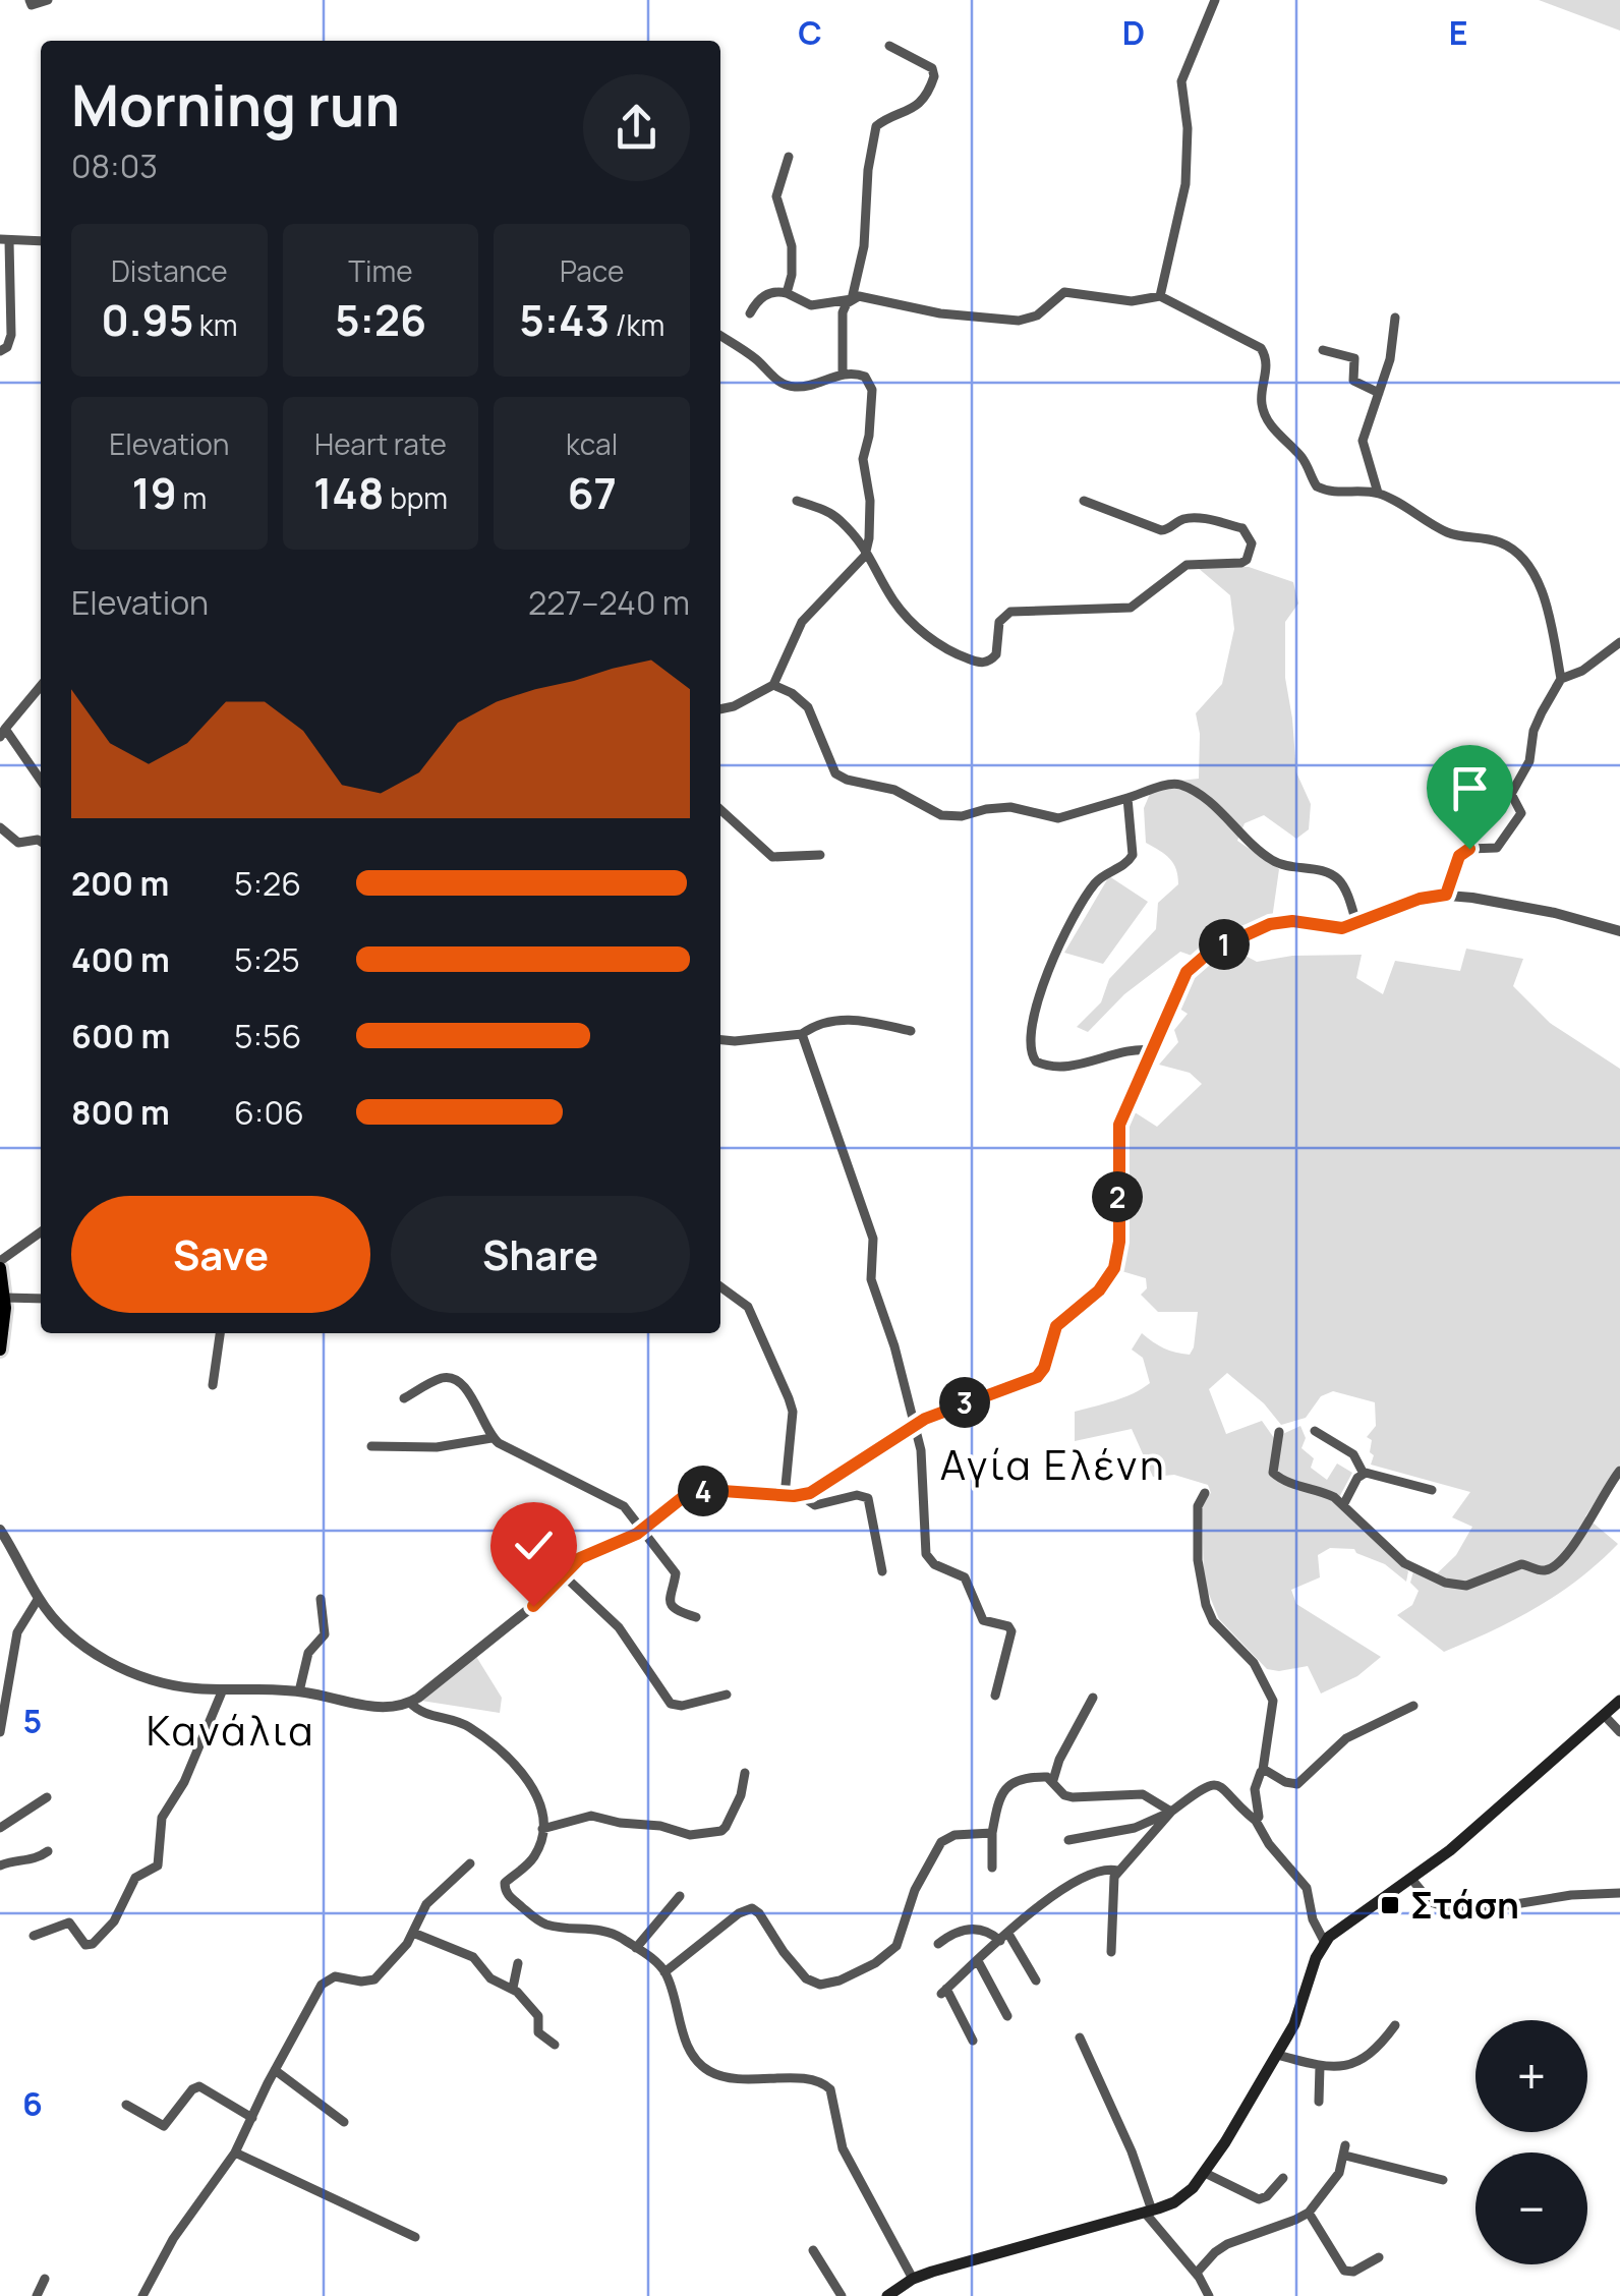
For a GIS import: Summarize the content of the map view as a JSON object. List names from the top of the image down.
{
  "districts": ["Αγία Ελένη", "Κανάλια"],
  "places": {
    "transit": ["Στάση"]
  },
  "page": {
    "heading": ["Morning run", "08:03"],
    "stats": [
      ["Distance", "0.95 km"],
      ["Time", "5:26"],
      ["Pace", "5:43 /km"],
      ["Elevation", "19 m"],
      ["Heart rate", "148 bpm"],
      ["kcal", "67"]
    ],
    "chart": ["Elevation", "227–240 m"],
    "list": [
      {
        "name": "200 m",
        "note": "5:26"
      },
      {
        "name": "400 m",
        "note": "5:25"
      },
      {
        "name": "600 m",
        "note": "5:56"
      },
      {
        "name": "800 m",
        "note": "6:06"
      }
    ],
    "pins": [
      "1",
      "2",
      "3",
      "4"
    ],
    "buttons": ["Save", "Share"],
    "map_buttons": ["+", "−"]
  },
  "grid": {
    "columns": ["C", "D", "E"],
    "rows": ["5", "6"]
  }
}
